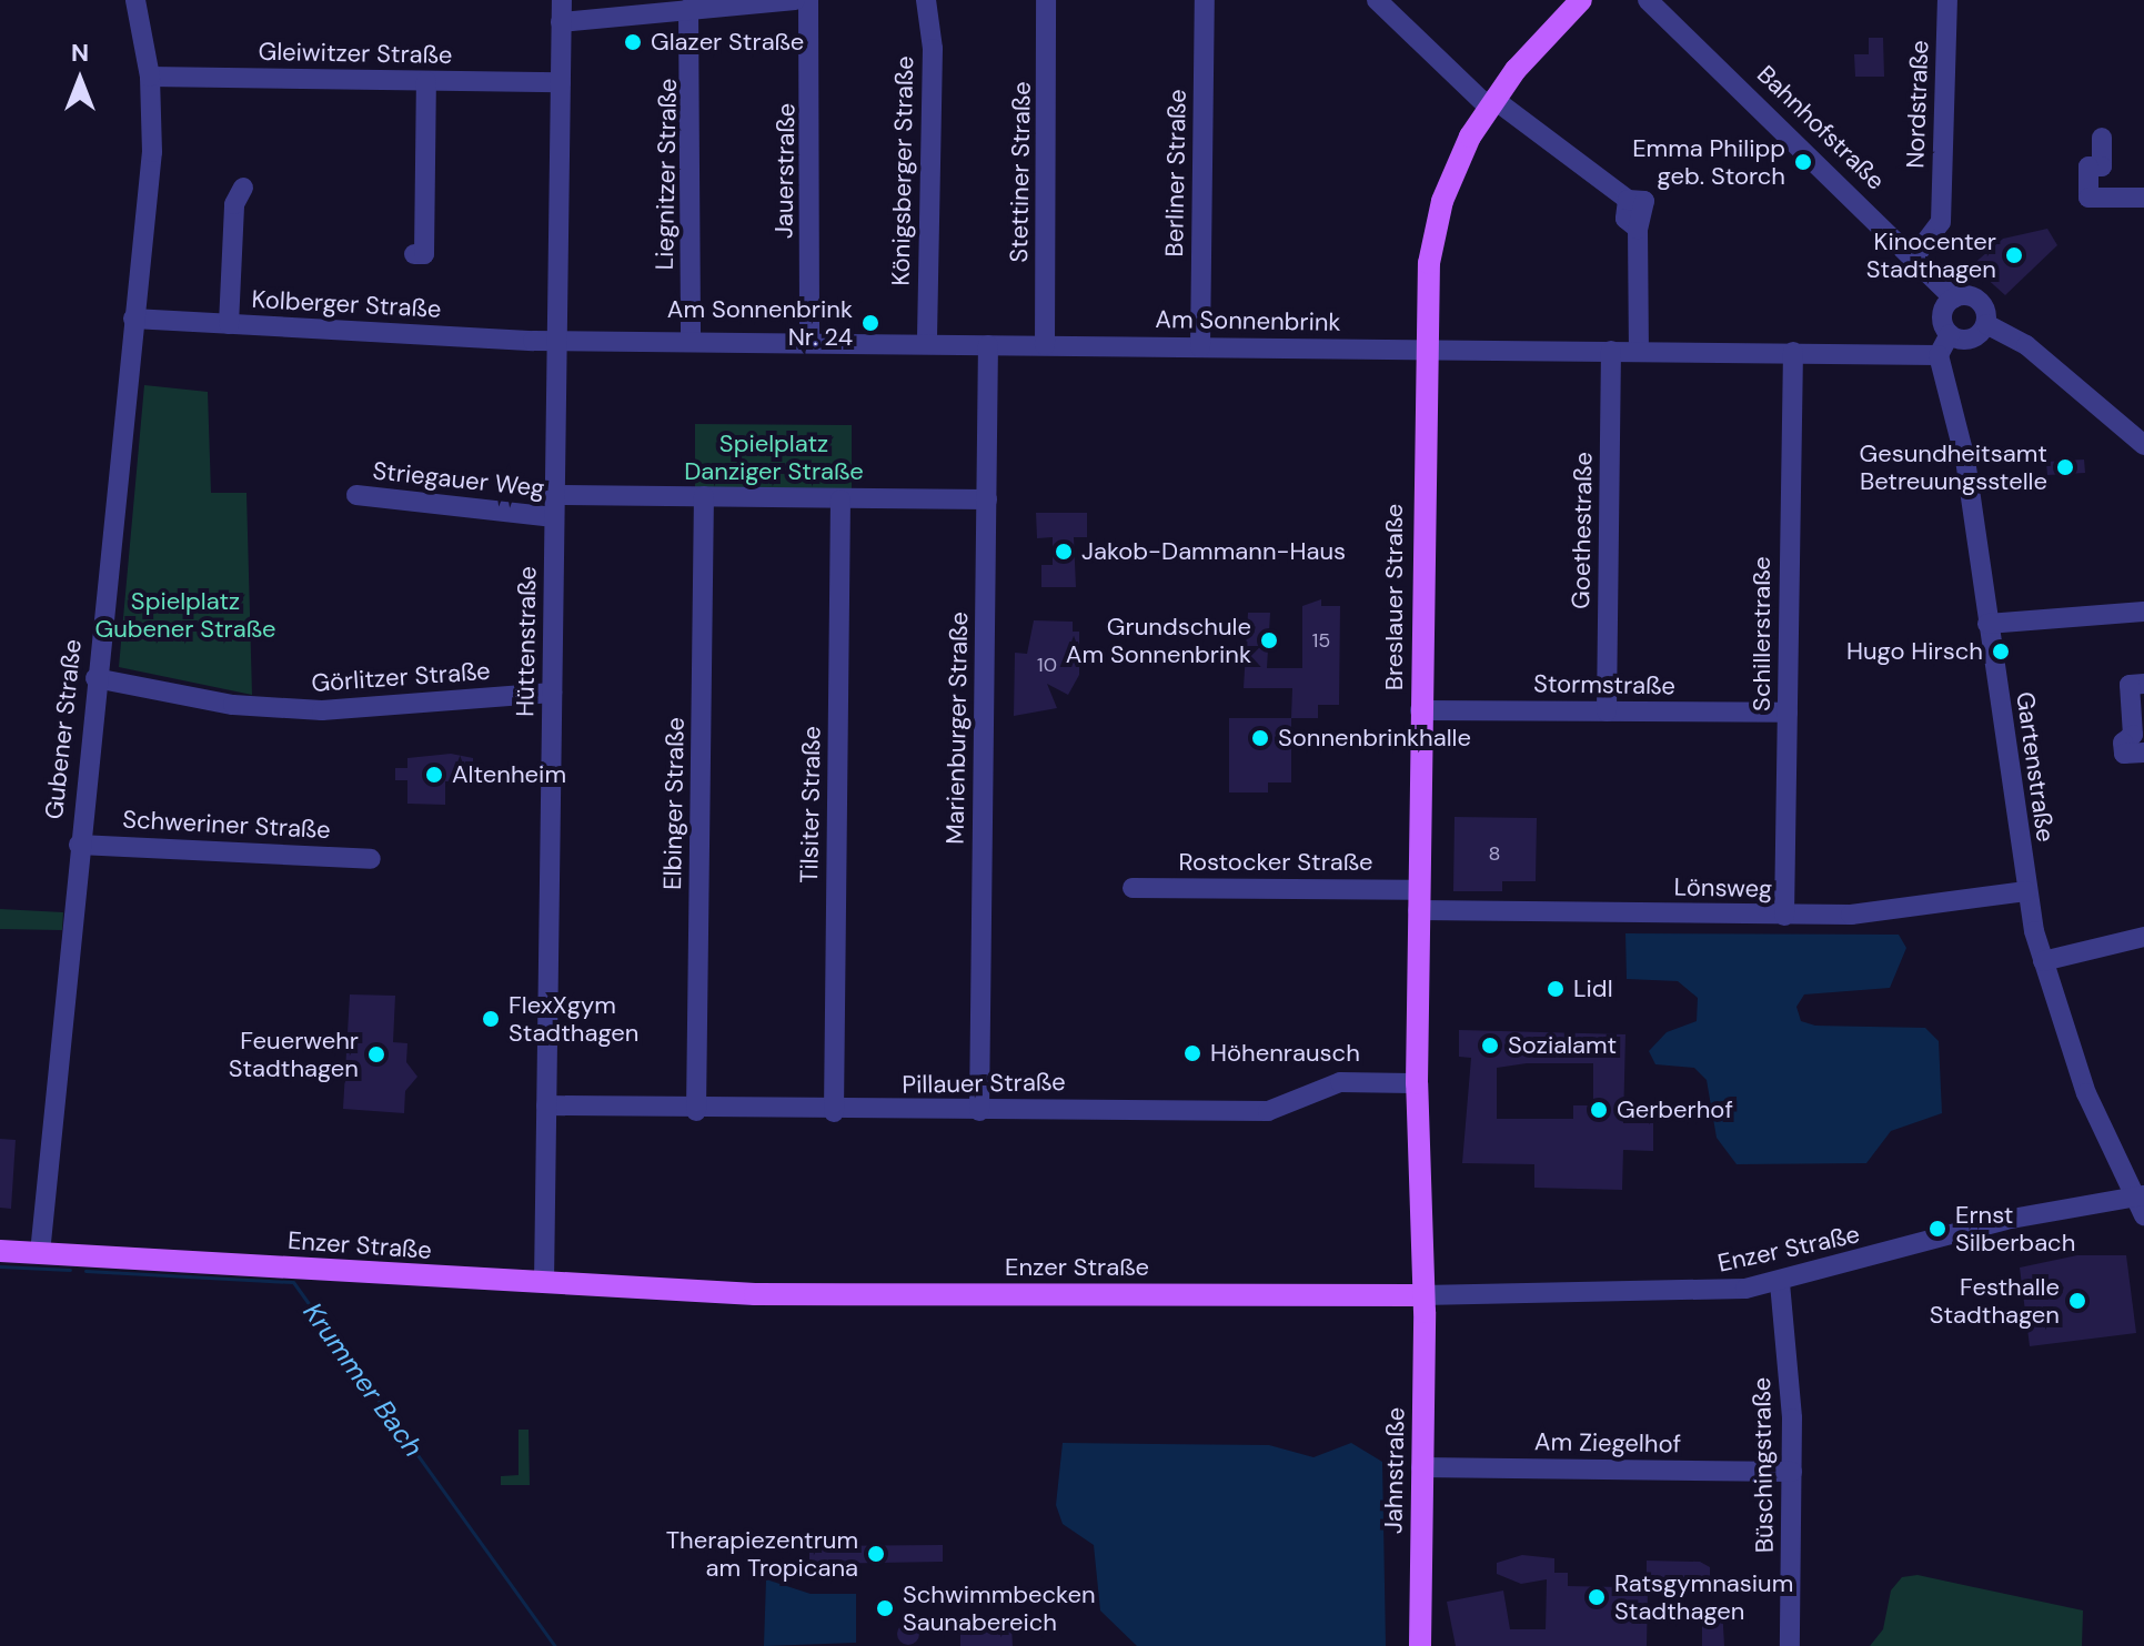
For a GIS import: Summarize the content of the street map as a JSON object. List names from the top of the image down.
{
  "streets": {
    "main road": ["Breslauer Straße", "Enzer Straße", "Jahnstraße"],
    "street": [
      "Gleiwitzer Straße",
      "Nordstraße",
      "Bahnhofstraße",
      "Jauerstraße",
      "Königsberger Straße",
      "Stettiner Straße",
      "Berliner Straße",
      "Liegnitzer Straße",
      "Kolberger Straße",
      "Am Sonnenbrink",
      "Striegauer Weg",
      "Goethestraße",
      "Schillerstraße",
      "Hüttenstraße",
      "Görlitzer Straße",
      "Stormstraße",
      "Marienburger Straße",
      "Gubener Straße",
      "Gartenstraße",
      "Elbinger Straße",
      "Tilsiter Straße",
      "Schweriner Straße",
      "Rostocker Straße",
      "Lönsweg",
      "Pillauer Straße",
      "Am Ziegelhof",
      "Büschingstraße"
    ]
  },
  "crossings": [
    ["Gleiwitzer Straße", "Hüttenstraße"],
    ["Gleiwitzer Straße", "Gubener Straße"],
    ["Nordstraße", "Bahnhofstraße"],
    ["Jauerstraße", "Am Sonnenbrink"],
    ["Königsberger Straße", "Am Sonnenbrink"],
    ["Stettiner Straße", "Am Sonnenbrink"],
    ["Berliner Straße", "Am Sonnenbrink"],
    ["Liegnitzer Straße", "Am Sonnenbrink"],
    ["Kolberger Straße", "Am Sonnenbrink"],
    ["Kolberger Straße", "Hüttenstraße"],
    ["Kolberger Straße", "Gubener Straße"],
    ["Am Sonnenbrink", "Goethestraße"],
    ["Am Sonnenbrink", "Breslauer Straße"],
    ["Am Sonnenbrink", "Schillerstraße"],
    ["Am Sonnenbrink", "Hüttenstraße"],
    ["Am Sonnenbrink", "Marienburger Straße"],
    ["Am Sonnenbrink", "Gartenstraße"],
    ["Striegauer Weg", "Hüttenstraße"],
    ["Goethestraße", "Stormstraße"],
    ["Breslauer Straße", "Stormstraße"],
    ["Breslauer Straße", "Rostocker Straße"],
    ["Breslauer Straße", "Lönsweg"],
    ["Breslauer Straße", "Pillauer Straße"],
    ["Breslauer Straße", "Enzer Straße"],
    ["Breslauer Straße", "Jahnstraße"],
    ["Schillerstraße", "Stormstraße"],
    ["Schillerstraße", "Lönsweg"],
    ["Hüttenstraße", "Görlitzer Straße"],
    ["Hüttenstraße", "Pillauer Straße"],
    ["Hüttenstraße", "Enzer Straße"],
    ["Görlitzer Straße", "Gubener Straße"],
    ["Marienburger Straße", "Pillauer Straße"],
    ["Gubener Straße", "Schweriner Straße"],
    ["Gubener Straße", "Enzer Straße"],
    ["Gartenstraße", "Lönsweg"],
    ["Gartenstraße", "Enzer Straße"],
    ["Elbinger Straße", "Pillauer Straße"],
    ["Tilsiter Straße", "Pillauer Straße"],
    ["Rostocker Straße", "Lönsweg"],
    ["Enzer Straße", "Büschingstraße"],
    ["Enzer Straße", "Jahnstraße"],
    ["Am Ziegelhof", "Büschingstraße"],
    ["Am Ziegelhof", "Jahnstraße"]
  ],
  "water": ["Krummer Bach"],
  "parks": ["Spielplatz Danziger Straße", "Spielplatz Gubener Straße"],
  "places": [
    "Glazer Straße",
    "Emma Philipp geb. Storch",
    "Kinocenter Stadthagen",
    "Am Sonnenbrink Nr. 24",
    "Gesundheitsamt Betreuungsstelle",
    "Jakob-Dammann-Haus",
    "Grundschule Am Sonnenbrink",
    "Hugo Hirsch",
    "Sonnenbrinkhalle",
    "Altenheim",
    "Lidl",
    "FlexXgym Stadthagen",
    "Sozialamt",
    "Höhenrausch",
    "Feuerwehr Stadthagen",
    "Gerberhof",
    "Ernst Silberbach",
    "Festhalle Stadthagen",
    "Therapiezentrum am Tropicana",
    "Ratsgymnasium Stadthagen",
    "Schwimmbecken Saunabereich"
  ],
  "house_numbers": ["15", "10", "8"],
  "north": "top"
}
